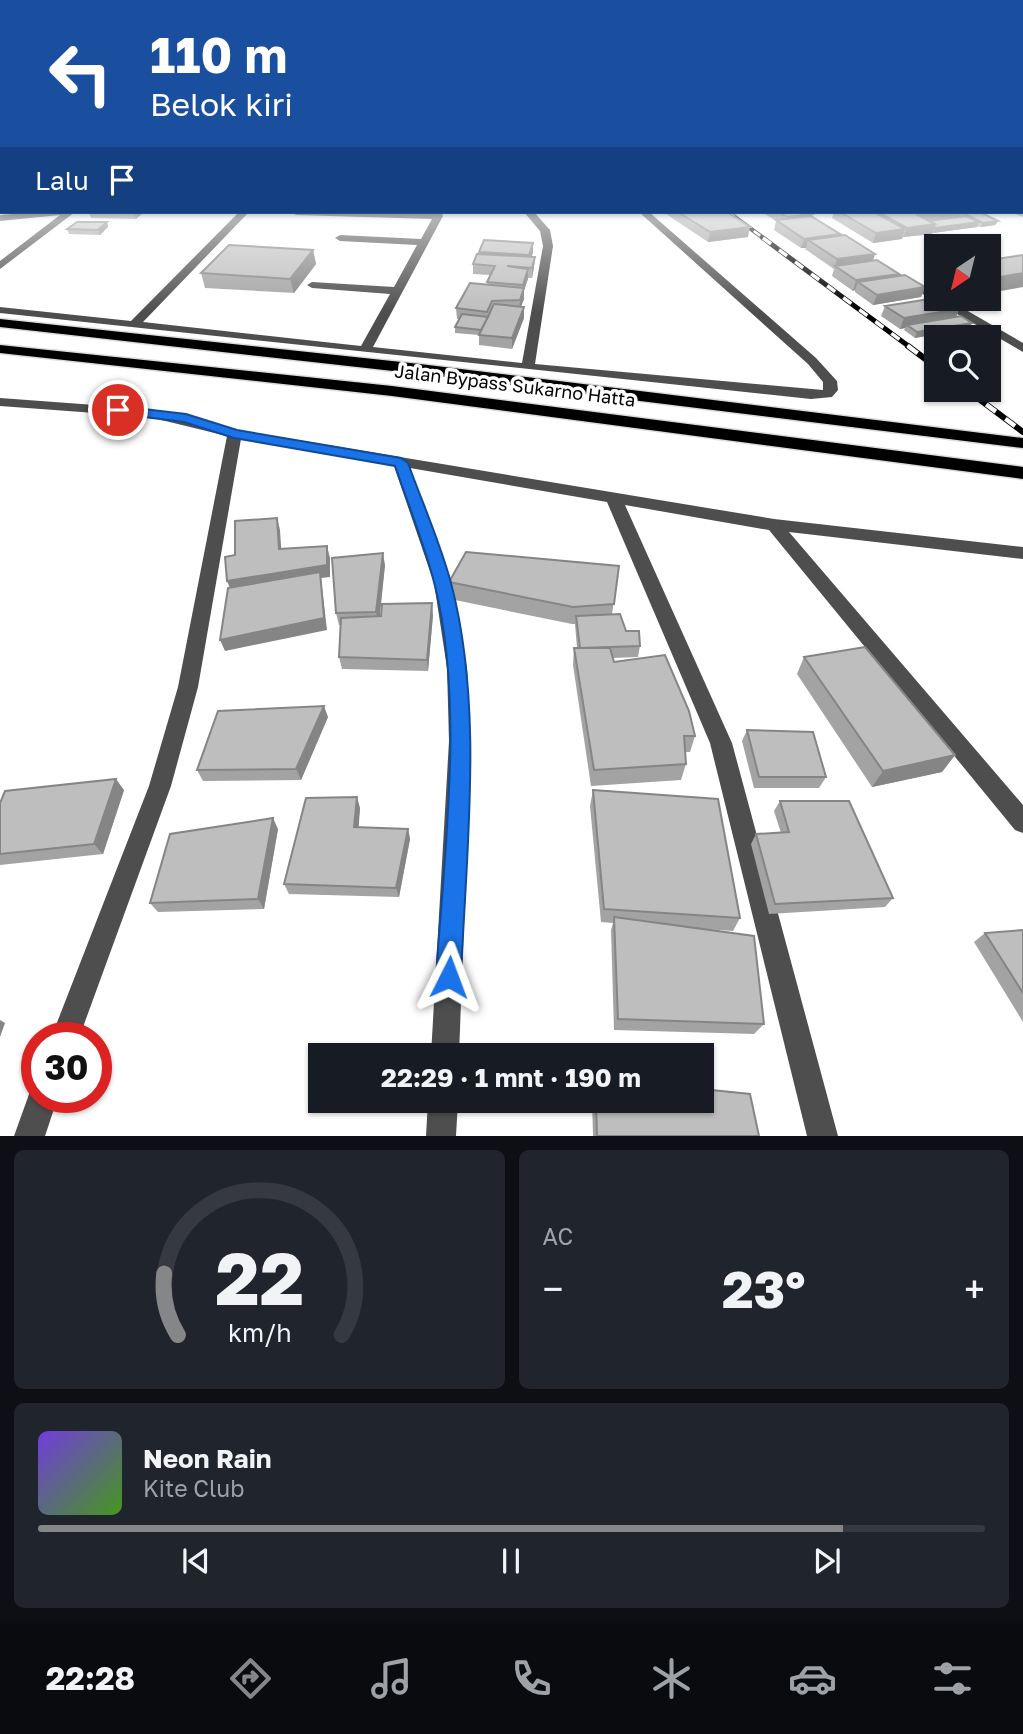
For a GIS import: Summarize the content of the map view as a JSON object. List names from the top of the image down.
{
  "streets": {
    "highway": ["Jalan Bypass Sukarno Hatta"]
  },
  "north": "bottom left",
  "page": {
    "turn": ["110 m", "Belok kiri"],
    "then": "Lalu",
    "limit": "30",
    "trip": "22:29 · 1 mnt · 190 m",
    "tile": "AC",
    "heat": ["−", "23°", "+"],
    "song": ["Neon Rain", "Kite Club"],
    "tabs": "22:28",
    "gauge": ["22", "km/h"]
  }
}
